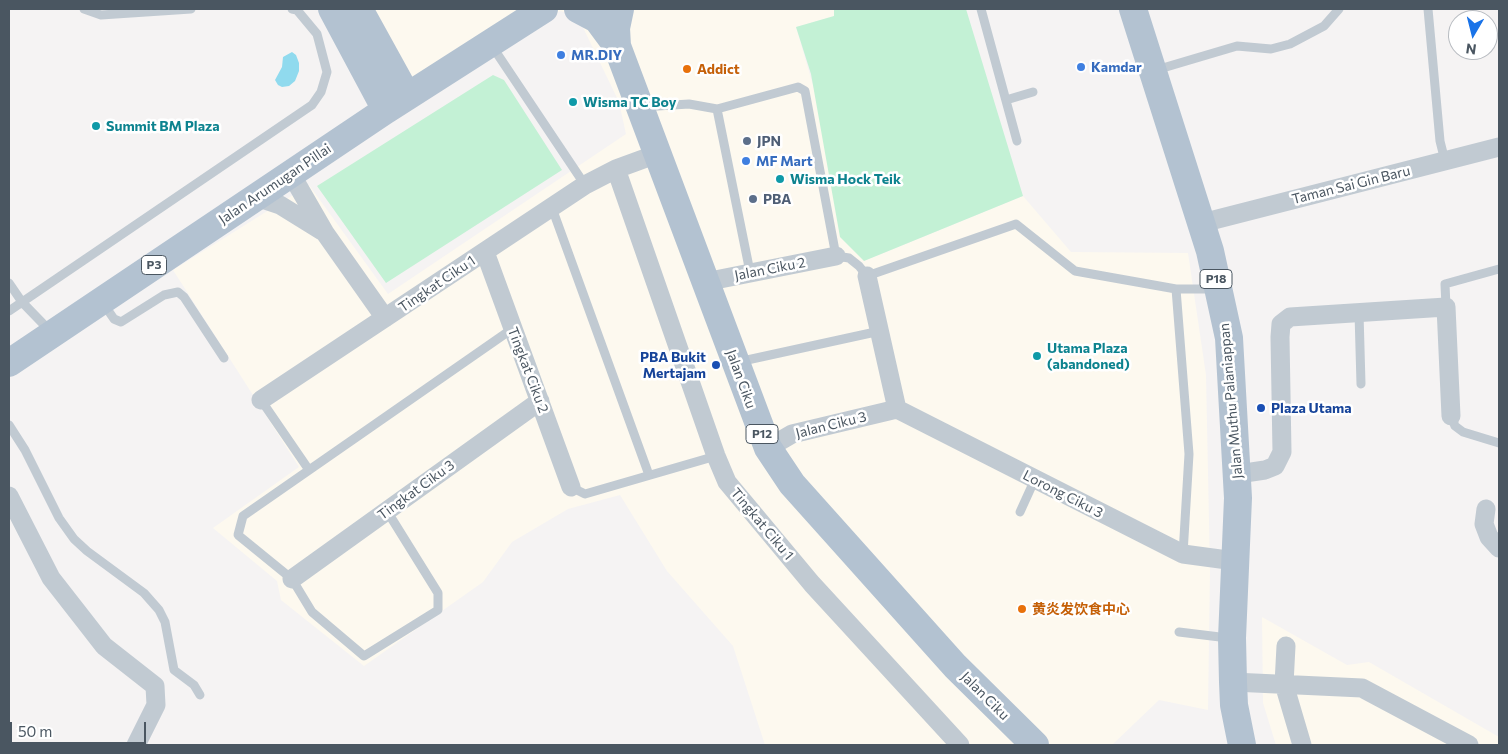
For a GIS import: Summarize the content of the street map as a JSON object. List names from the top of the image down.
{
  "streets": {
    "main road": [
      "Jalan Arumugan Pillai",
      "P3",
      "P18",
      "Jalan Ciku",
      "Jalan Muthu Palaniappan",
      "P12"
    ],
    "street": [
      "Taman Sai Gin Baru",
      "Jalan Ciku 2",
      "Tingkat Ciku 1",
      "Tingkat Ciku 2",
      "Jalan Ciku 3",
      "Tingkat Ciku 3",
      "Lorong Ciku 3"
    ]
  },
  "crossings": [
    ["Jalan Arumugan Pillai", "Tingkat Ciku 1"],
    ["Taman Sai Gin Baru", "Jalan Muthu Palaniappan"],
    ["Jalan Ciku 2", "Jalan Ciku"],
    ["Tingkat Ciku 1", "Tingkat Ciku 2"],
    ["Tingkat Ciku 1", "Jalan Ciku"],
    ["Tingkat Ciku 2", "Tingkat Ciku 3"],
    ["Jalan Ciku", "Jalan Ciku 3"],
    ["Jalan Muthu Palaniappan", "Lorong Ciku 3"],
    ["Jalan Ciku 3", "Lorong Ciku 3"]
  ],
  "places": [
    "MR.DIY",
    "Kamdar",
    "Addict",
    "Wisma TC Boy",
    "Summit BM Plaza",
    "JPN",
    "MF Mart",
    "Wisma Hock Teik",
    "PBA",
    "Utama Plaza (abandoned)",
    "PBA Bukit Mertajam",
    "Plaza Utama",
    "黄炎发饮食中心"
  ],
  "scale_bar": "50 m",
  "north": "bottom"
}
